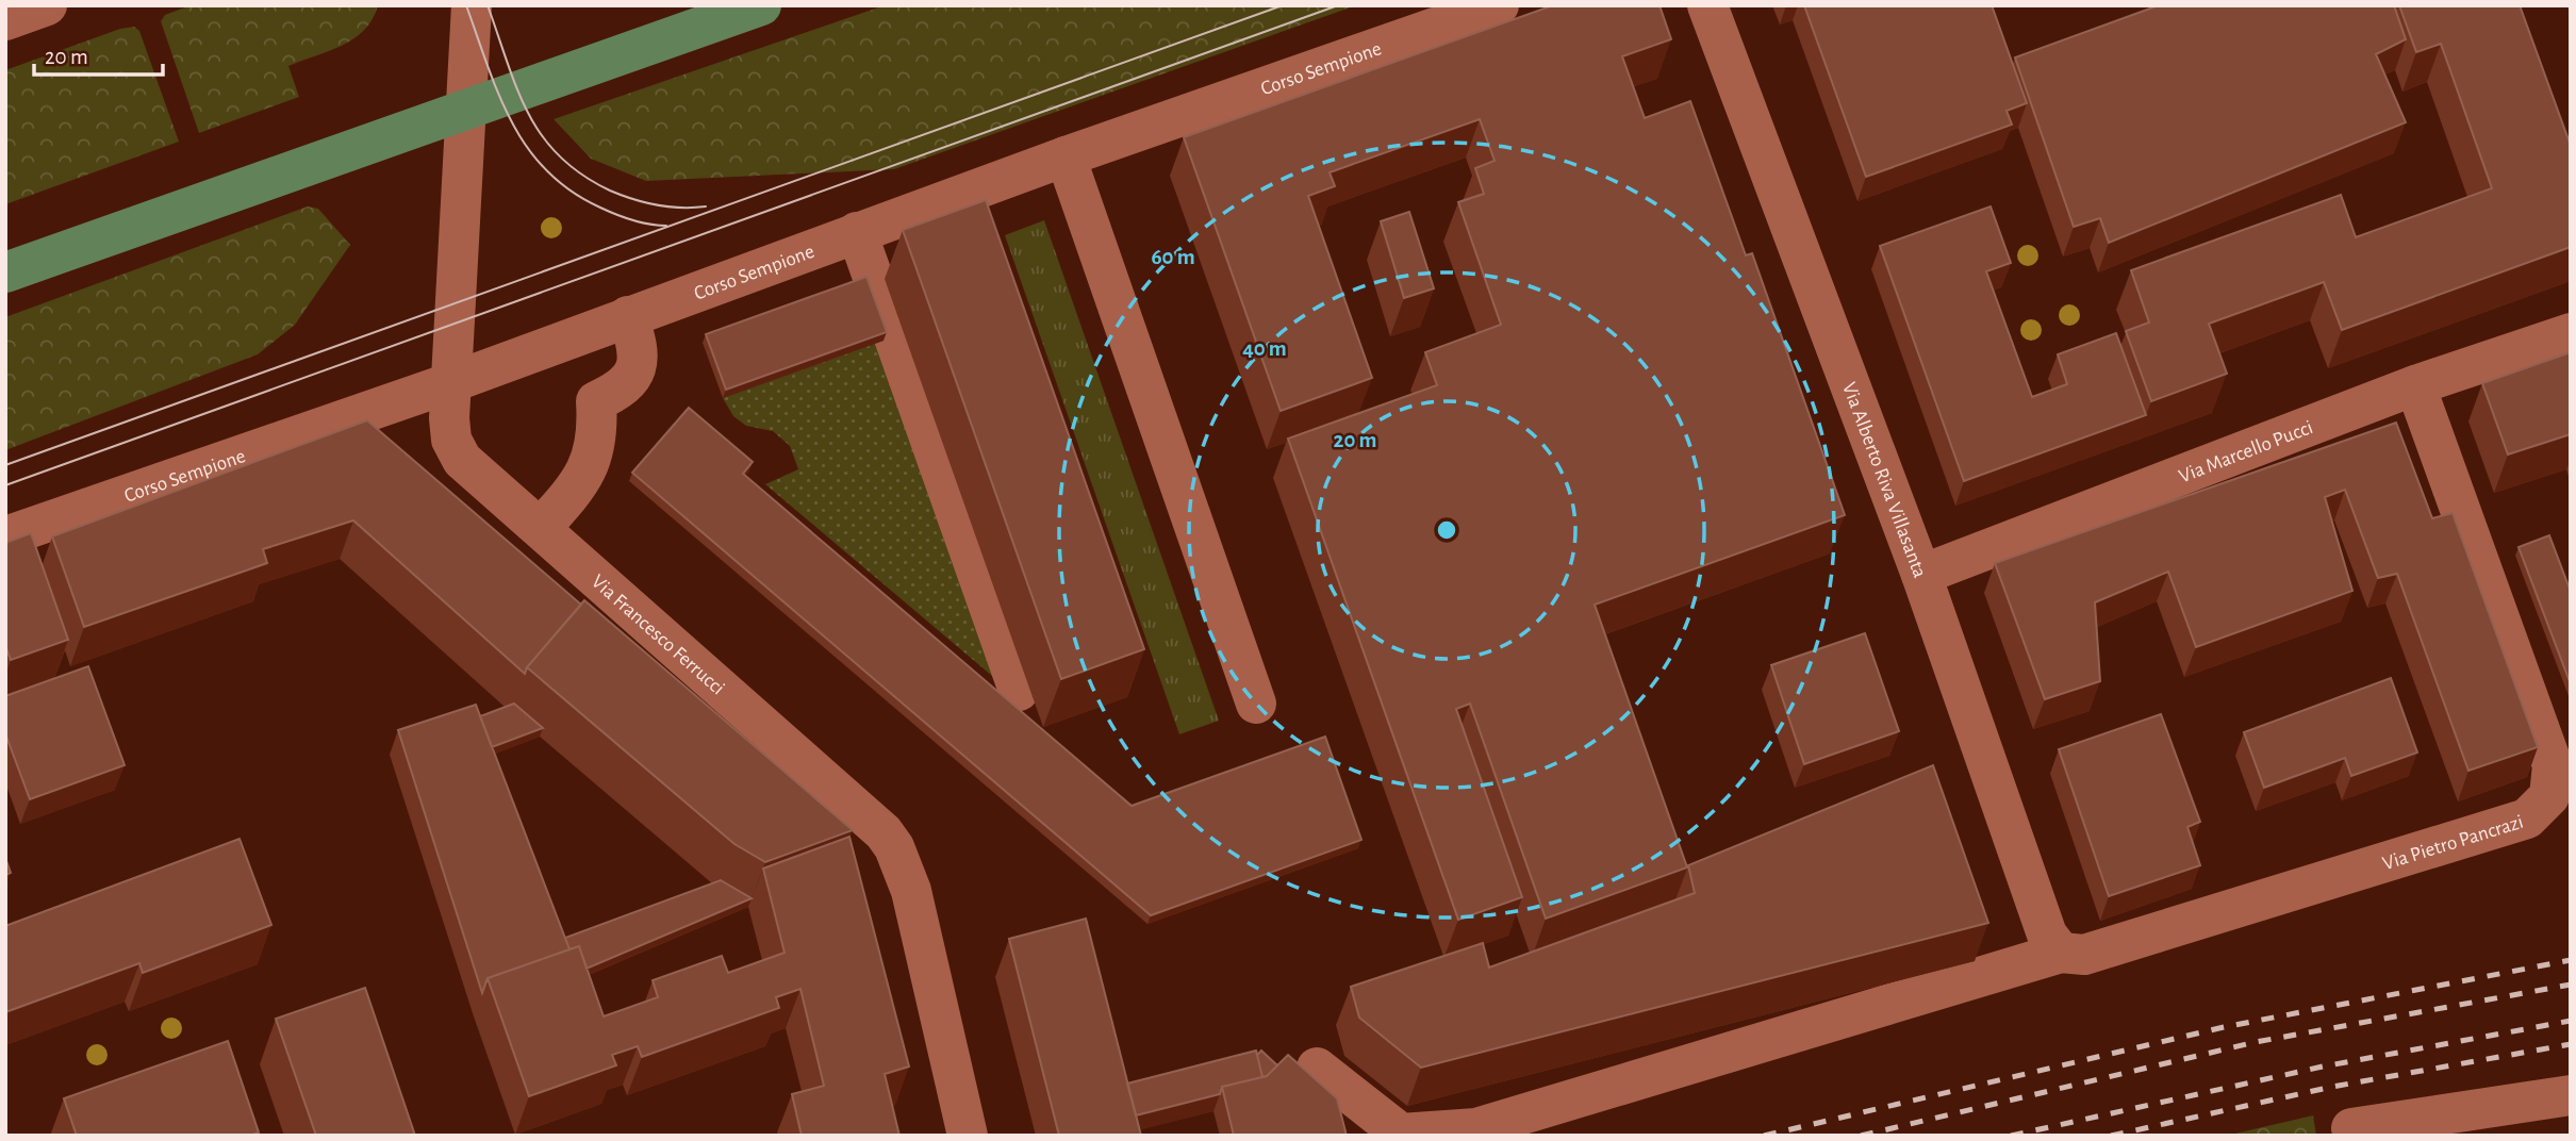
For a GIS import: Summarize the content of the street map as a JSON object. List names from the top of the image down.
{
  "streets": {
    "street": [
      "Corso Sempione",
      "Via Marcello Pucci",
      "Via Alberto Riva Villasanta",
      "Via Francesco Ferrucci",
      "Via Pietro Pancrazi"
    ]
  },
  "crossings": [
    ["Corso Sempione", "Via Francesco Ferrucci"],
    ["Via Marcello Pucci", "Via Alberto Riva Villasanta"],
    ["Via Marcello Pucci", "Via Pietro Pancrazi"],
    ["Via Alberto Riva Villasanta", "Via Pietro Pancrazi"]
  ],
  "scale_bar": "20 m",
  "rings": ["60 m", "40 m", "20 m"]
}
